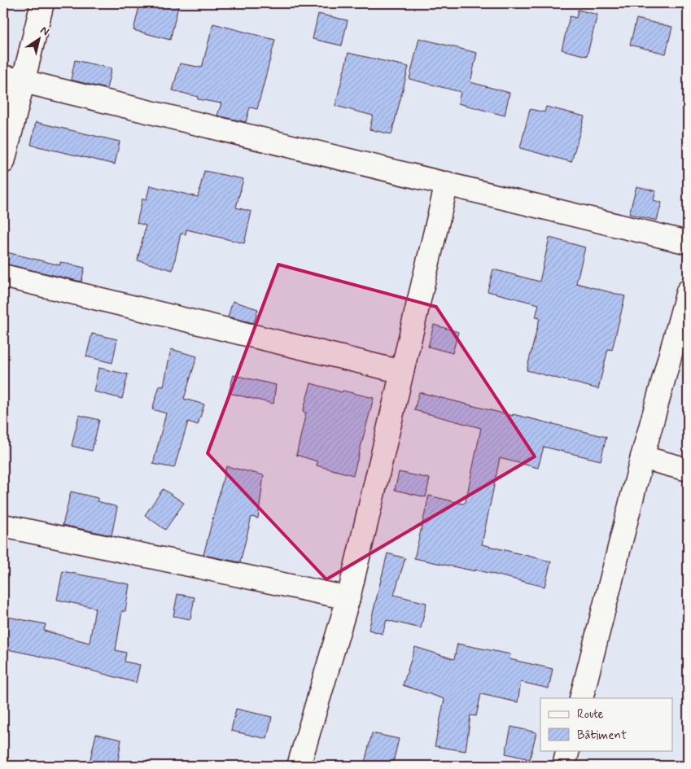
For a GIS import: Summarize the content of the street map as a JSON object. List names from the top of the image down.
{
  "legend": ["Route", "Bâtiment"],
  "north": "top right"
}
